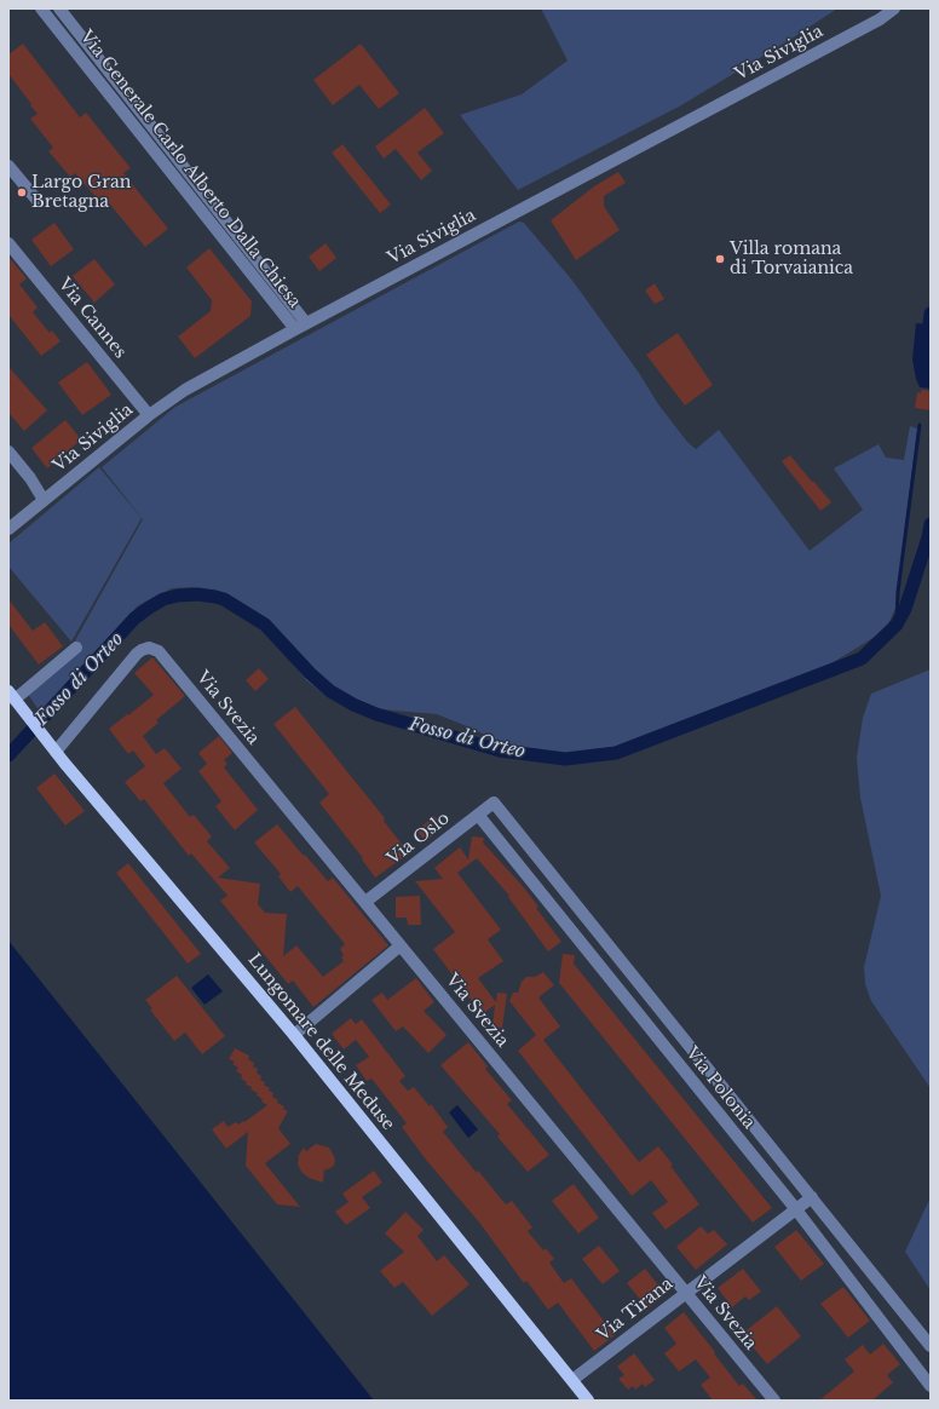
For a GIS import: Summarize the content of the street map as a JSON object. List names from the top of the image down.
{
  "streets": {
    "main road": ["Lungomare delle Meduse"],
    "street": [
      "Via Siviglia",
      "Via Generale Carlo Alberto Dalla Chiesa",
      "Via Cannes",
      "Via Svezia",
      "Via Oslo",
      "Via Polonia",
      "Via Tirana"
    ]
  },
  "crossings": [
    ["Via Siviglia", "Via Generale Carlo Alberto Dalla Chiesa"],
    ["Via Siviglia", "Via Cannes"],
    ["Via Svezia", "Via Oslo"],
    ["Via Svezia", "Lungomare delle Meduse"],
    ["Via Svezia", "Via Tirana"],
    ["Via Oslo", "Via Polonia"],
    ["Lungomare delle Meduse", "Via Tirana"],
    ["Via Polonia", "Via Tirana"]
  ],
  "water": ["Fosso di Orteo"],
  "places": ["Largo Gran Bretagna", "Villa romana di Torvaianica"]
}
